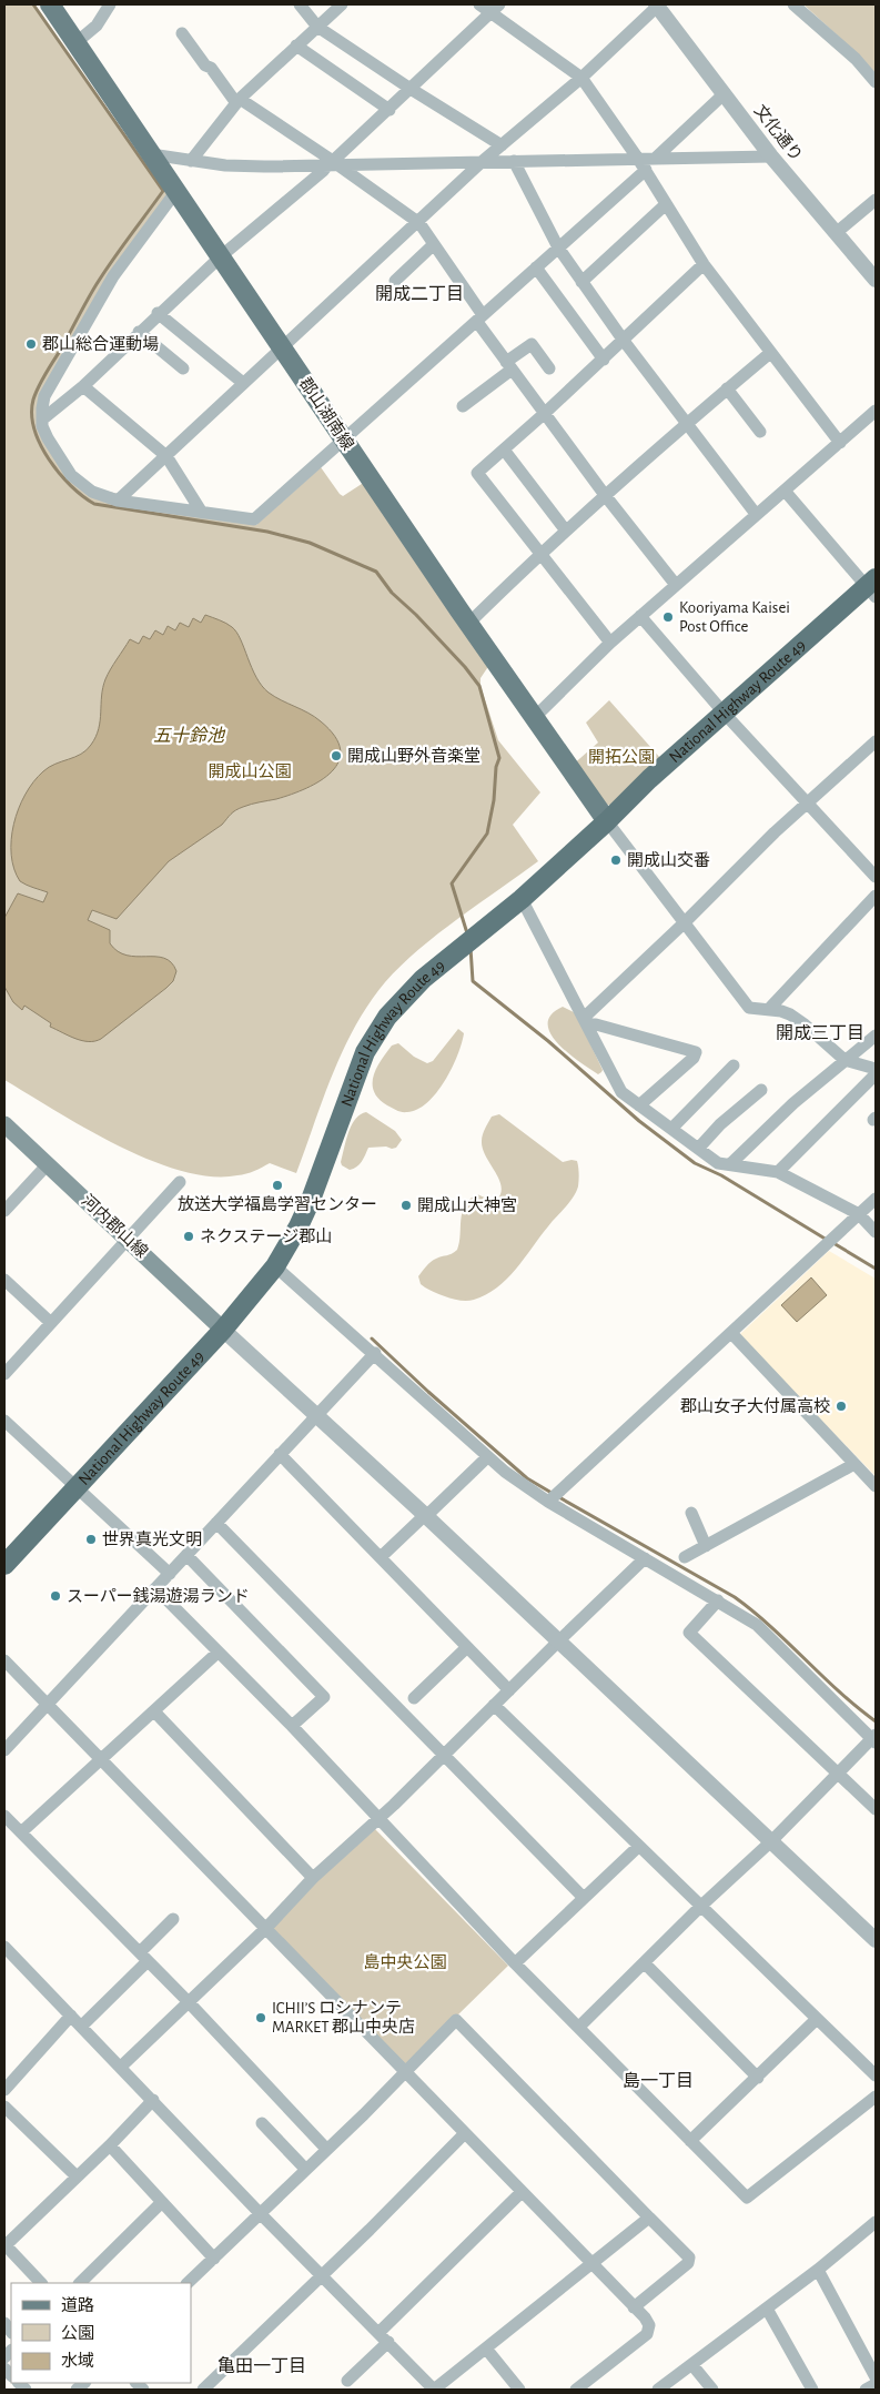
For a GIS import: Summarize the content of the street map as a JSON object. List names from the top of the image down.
{
  "streets": {
    "highway": ["National Highway Route 49"],
    "main road": ["郡山湖南線", "河内郡山線"],
    "street": ["文化通り"]
  },
  "crossings": [
    ["郡山湖南線", "National Highway Route 49"],
    ["National Highway Route 49", "河内郡山線"]
  ],
  "districts": [
    "開成二丁目",
    "開成三丁目",
    "島一丁目",
    "亀田一丁目"
  ],
  "water": ["五十鈴池"],
  "parks": ["開拓公園", "開成山公園", "島中央公園"],
  "places": [
    "郡山総合運動場",
    "Kooriyama Kaisei Post Office",
    "開成山野外音楽堂",
    "開成山交番",
    "放送大学福島学習センター",
    "開成山大神宮",
    "ネクステージ郡山",
    "郡山女子大付属高校",
    "世界真光文明",
    "スーパー銭湯遊湯ランド",
    "ICHII’S ロシナンテ MARKET 郡山中央店"
  ],
  "legend": ["道路", "公園", "水域"]
}
